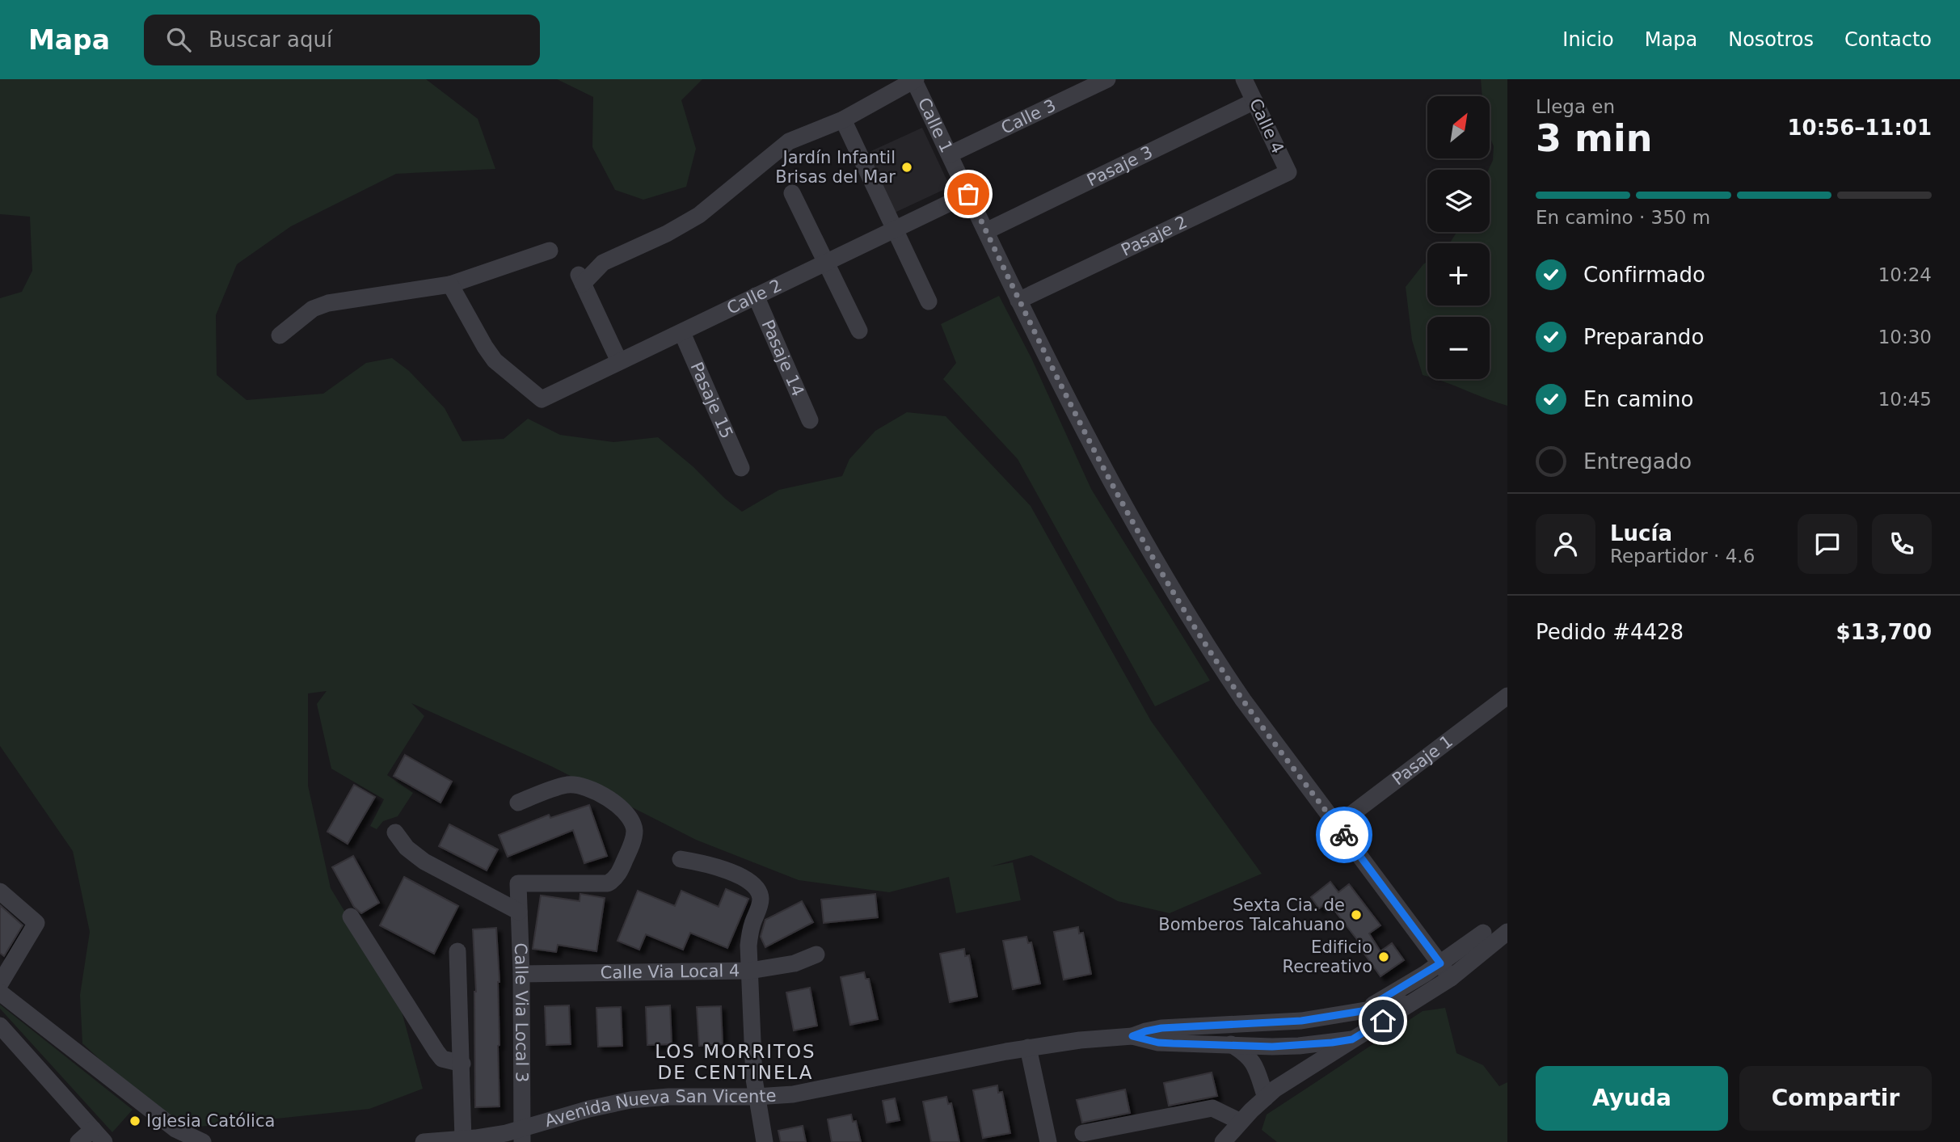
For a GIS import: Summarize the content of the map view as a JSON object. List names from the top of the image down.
{
  "streets": {
    "street": [
      "Calle 3",
      "Calle 1",
      "Calle 4",
      "Pasaje 3",
      "Pasaje 2",
      "Calle 2",
      "Pasaje 14",
      "Pasaje 15",
      "Pasaje 1",
      "Calle Via Local 4",
      "Calle Via Local 3",
      "Avenida Nueva San Vicente"
    ]
  },
  "crossings": [
    ["Calle 3", "Calle 1"],
    ["Calle 1", "Pasaje 3"],
    ["Calle 1", "Pasaje 2"],
    ["Calle 1", "Calle 2"],
    ["Calle 1", "Pasaje 1"],
    ["Calle 4", "Pasaje 3"],
    ["Calle 4", "Pasaje 2"],
    ["Calle 2", "Pasaje 14"],
    ["Calle 2", "Pasaje 15"],
    ["Calle Via Local 4", "Calle Via Local 3"],
    ["Calle Via Local 3", "Avenida Nueva San Vicente"]
  ],
  "districts": ["LOS MORRITOS DE CENTINELA"],
  "places": [
    "Jardín Infantil Brisas del Mar",
    "Sexta Cia. de Bomberos Talcahuano",
    "Edificio Recreativo",
    "Iglesia Católica"
  ],
  "north": "top right",
  "page": {
    "header": "Mapa",
    "search": "Buscar aquí",
    "nav": [
      "Inicio",
      "Mapa",
      "Nosotros",
      "Contacto"
    ],
    "heading": ["3 min", "Llega en", "10:56–11:01"],
    "panel": [
      "Lucía",
      "Repartidor · 4.6",
      "Pedido #4428",
      "$13,700"
    ],
    "map_buttons": ["+", "−"],
    "bar": "En camino · 350 m",
    "list": [
      ["Confirmado", "10:24"],
      ["Preparando", "10:30"],
      ["En camino", "10:45"],
      "Entregado"
    ],
    "buttons": ["Ayuda", "Compartir"]
  }
}
